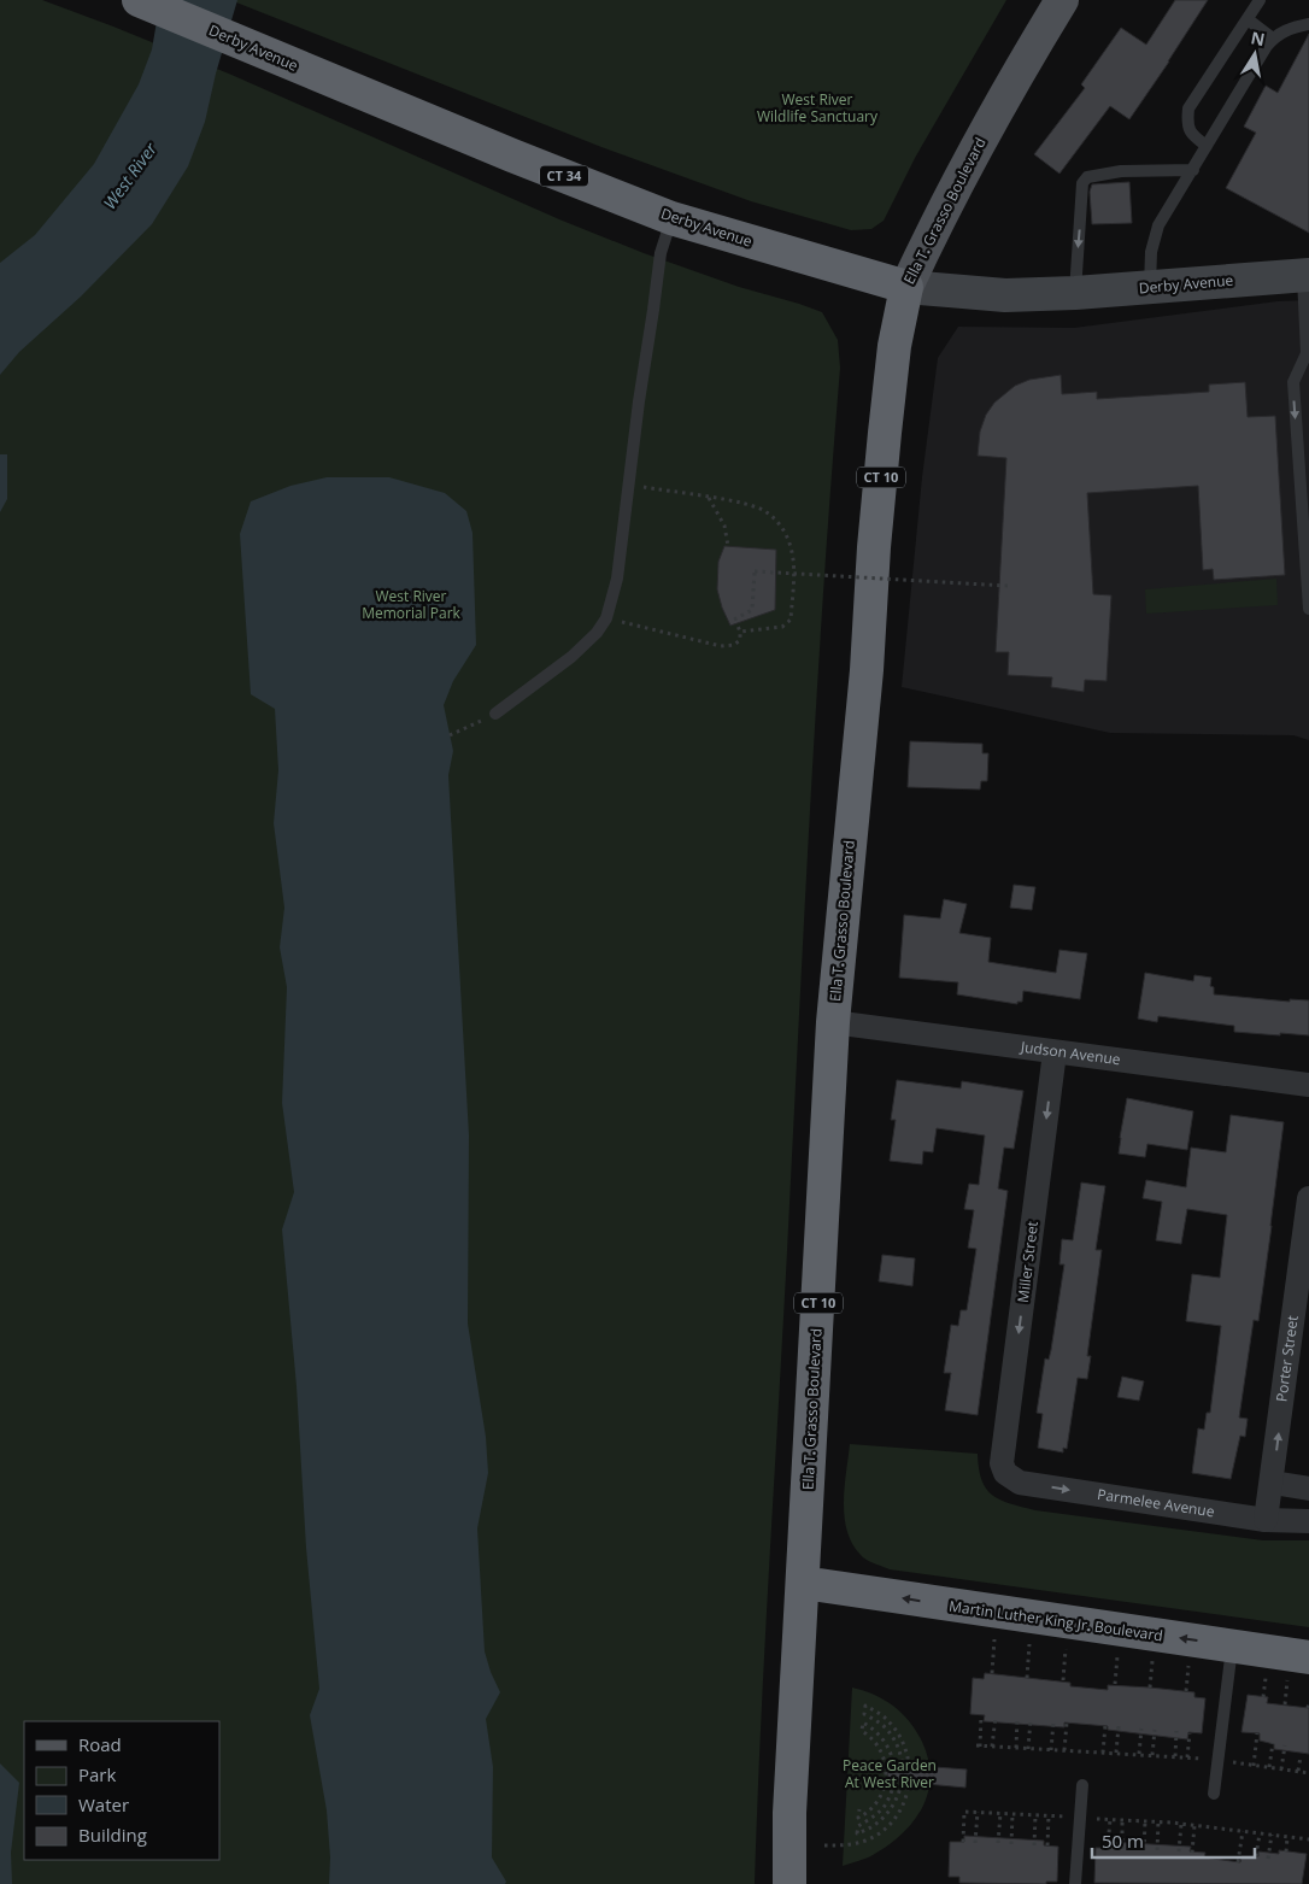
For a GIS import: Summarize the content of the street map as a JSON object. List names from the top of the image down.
{
  "streets": {
    "highway": [
      "Derby Avenue",
      "CT 34",
      "Ella T. Grasso Boulevard",
      "CT 10",
      "Martin Luther King Jr. Boulevard"
    ],
    "street": [
      "Judson Avenue",
      "Miller Street",
      "Porter Street",
      "Parmelee Avenue"
    ]
  },
  "crossings": [
    ["Derby Avenue", "Ella T. Grasso Boulevard"],
    ["Ella T. Grasso Boulevard", "Judson Avenue"],
    ["Ella T. Grasso Boulevard", "Martin Luther King Jr. Boulevard"],
    ["Judson Avenue", "Miller Street"],
    ["Miller Street", "Parmelee Avenue"],
    ["Porter Street", "Parmelee Avenue"]
  ],
  "one_way": [
    "Miller Street",
    "Porter Street",
    "Parmelee Avenue",
    "Martin Luther King Jr. Boulevard"
  ],
  "water": ["West River"],
  "parks": ["West River Wildlife Sanctuary", "West River Memorial Park", "Peace Garden At West River"],
  "legend": [
    "Road",
    "Park",
    "Water",
    "Building"
  ],
  "scale_bar": "50 m",
  "north": "top"
}
